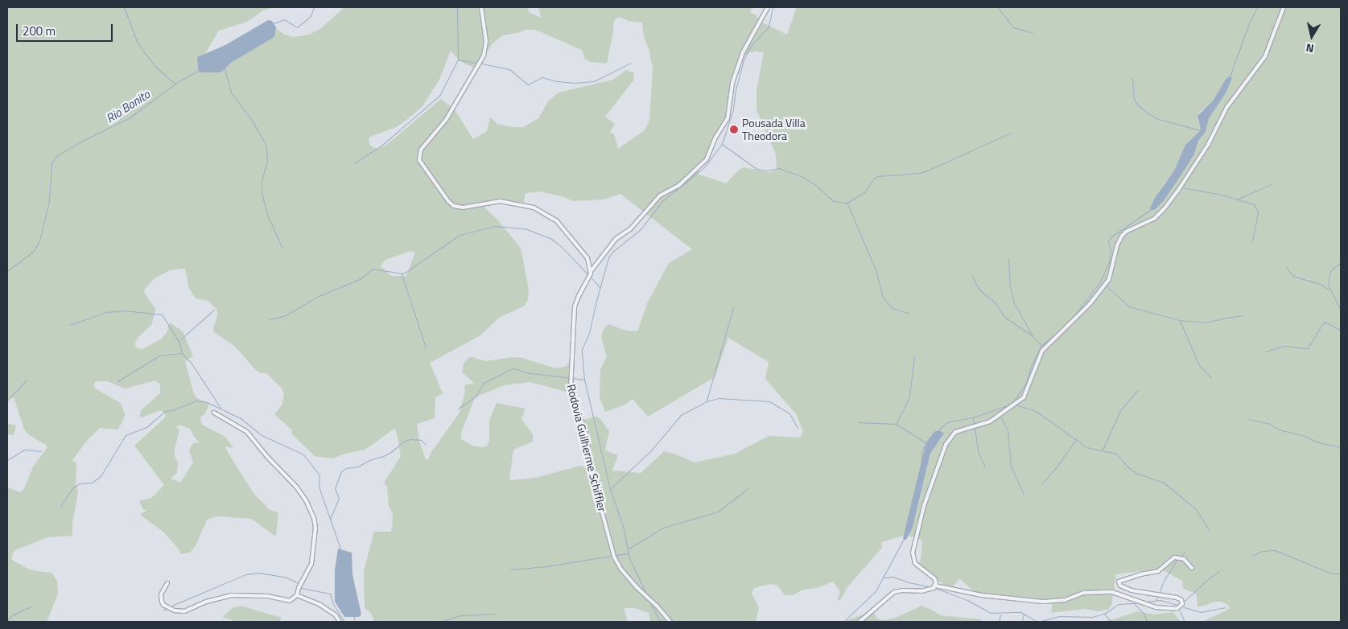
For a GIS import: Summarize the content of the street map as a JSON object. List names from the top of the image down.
{
  "streets": {
    "street": ["Rodovia Guilherme Schiffler"]
  },
  "water": ["Rio Bonito"],
  "places": ["Pousada Villa Theodora"],
  "scale_bar": "200 m",
  "north": "bottom"
}
